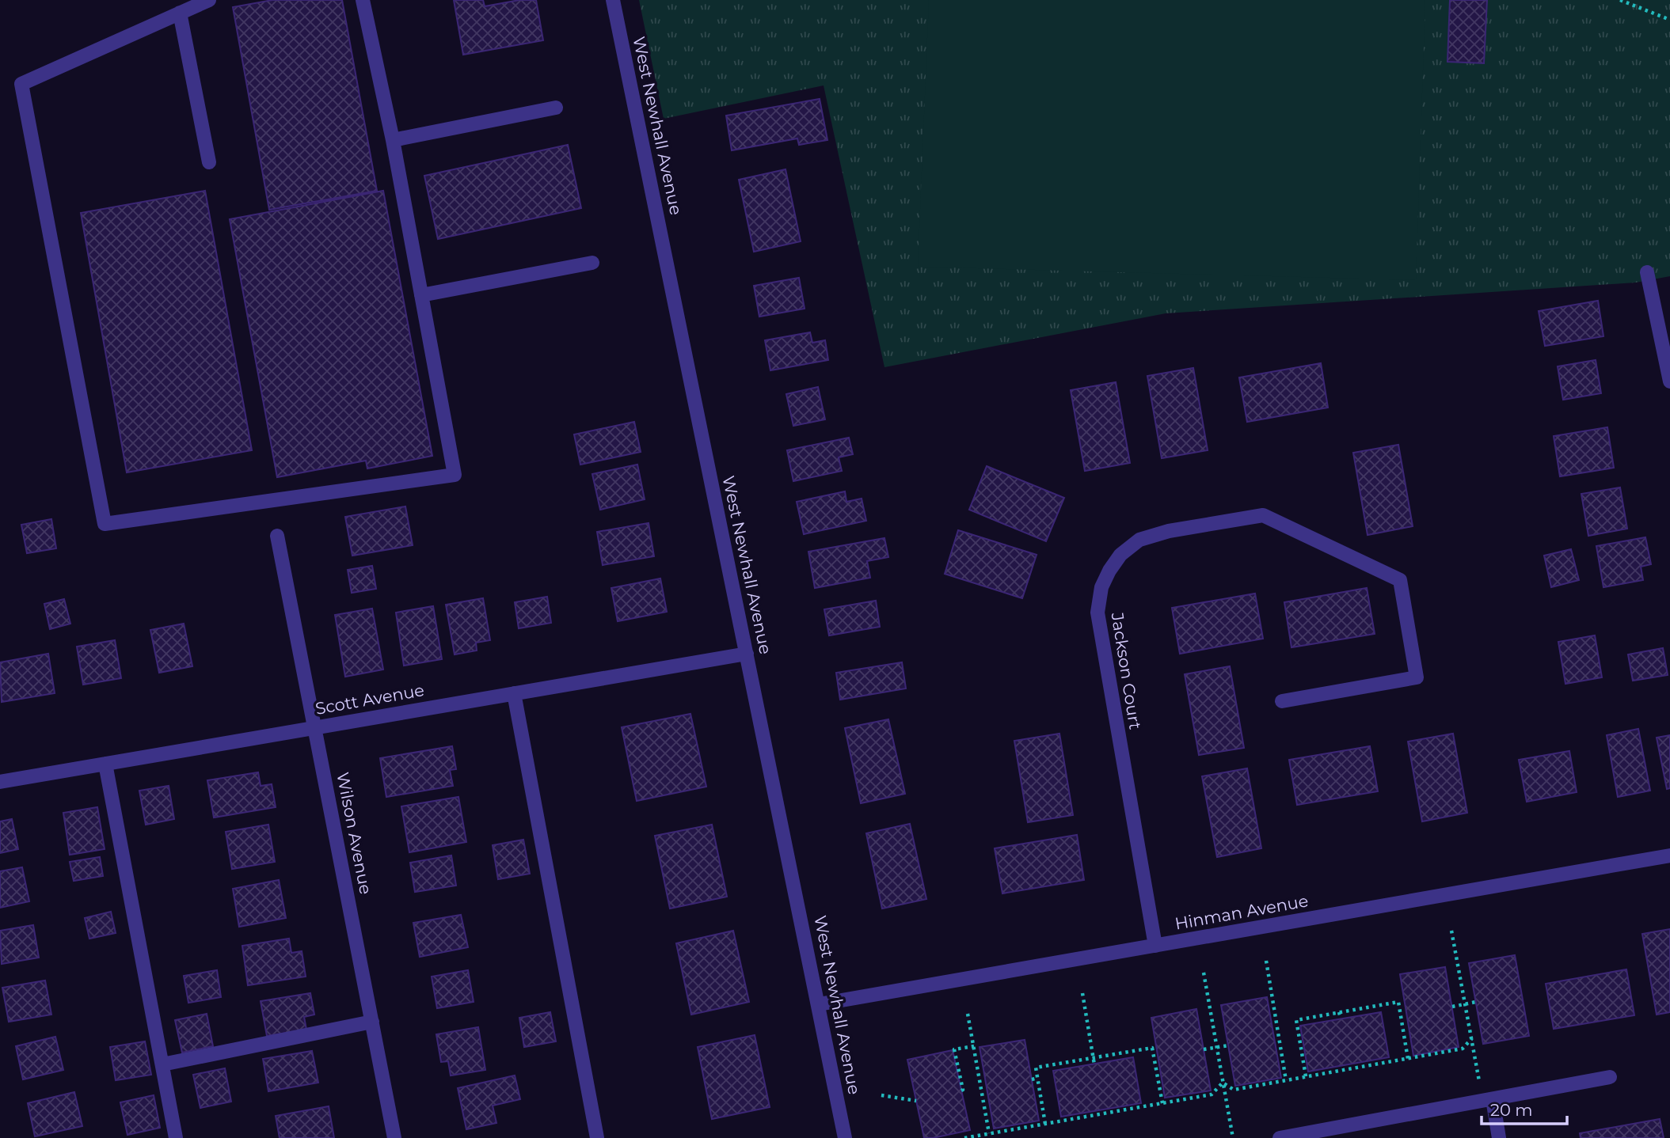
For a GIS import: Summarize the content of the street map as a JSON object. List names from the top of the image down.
{
  "streets": {
    "street": [
      "West Newhall Avenue",
      "Jackson Court",
      "Scott Avenue",
      "Wilson Avenue",
      "Hinman Avenue"
    ]
  },
  "crossings": [
    ["West Newhall Avenue", "Scott Avenue"],
    ["West Newhall Avenue", "Hinman Avenue"],
    ["Jackson Court", "Hinman Avenue"],
    ["Scott Avenue", "Wilson Avenue"]
  ],
  "scale_bar": "20 m"
}
